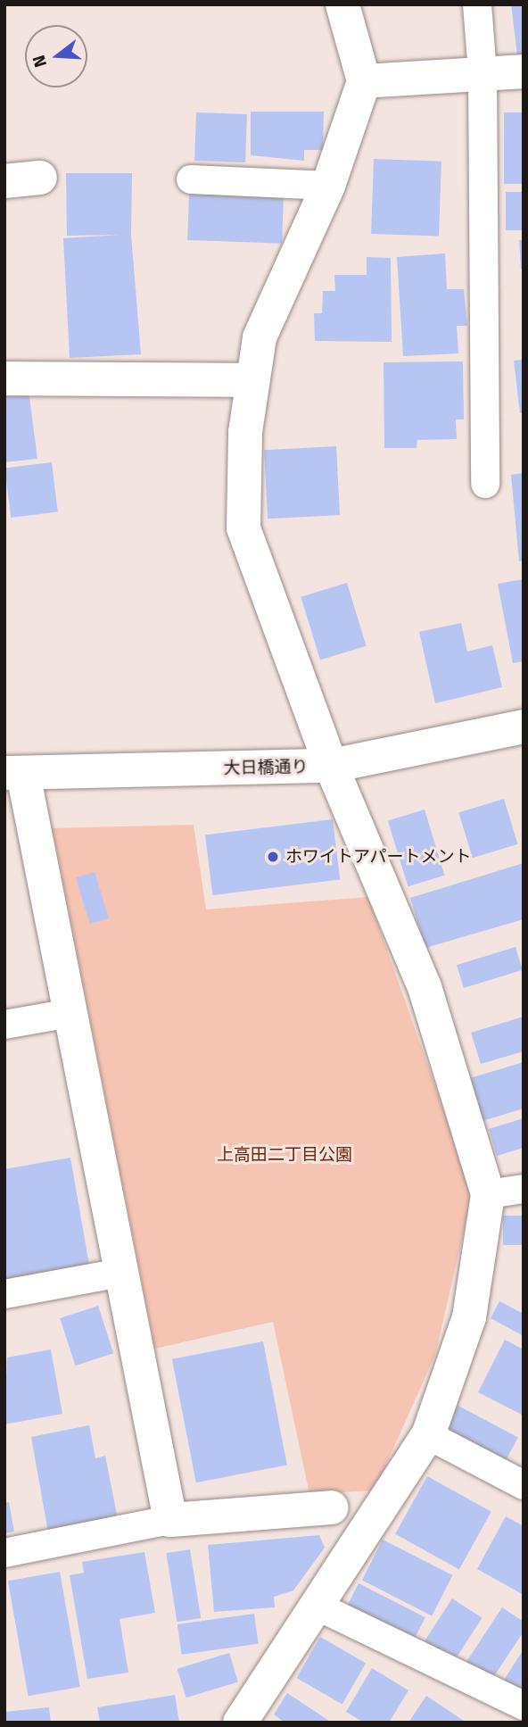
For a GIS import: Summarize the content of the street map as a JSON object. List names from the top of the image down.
{
  "streets": {
    "street": ["大日橋通り"]
  },
  "parks": ["上高田二丁目公園"],
  "places": ["ホワイトアパートメント"],
  "north": "left"
}
